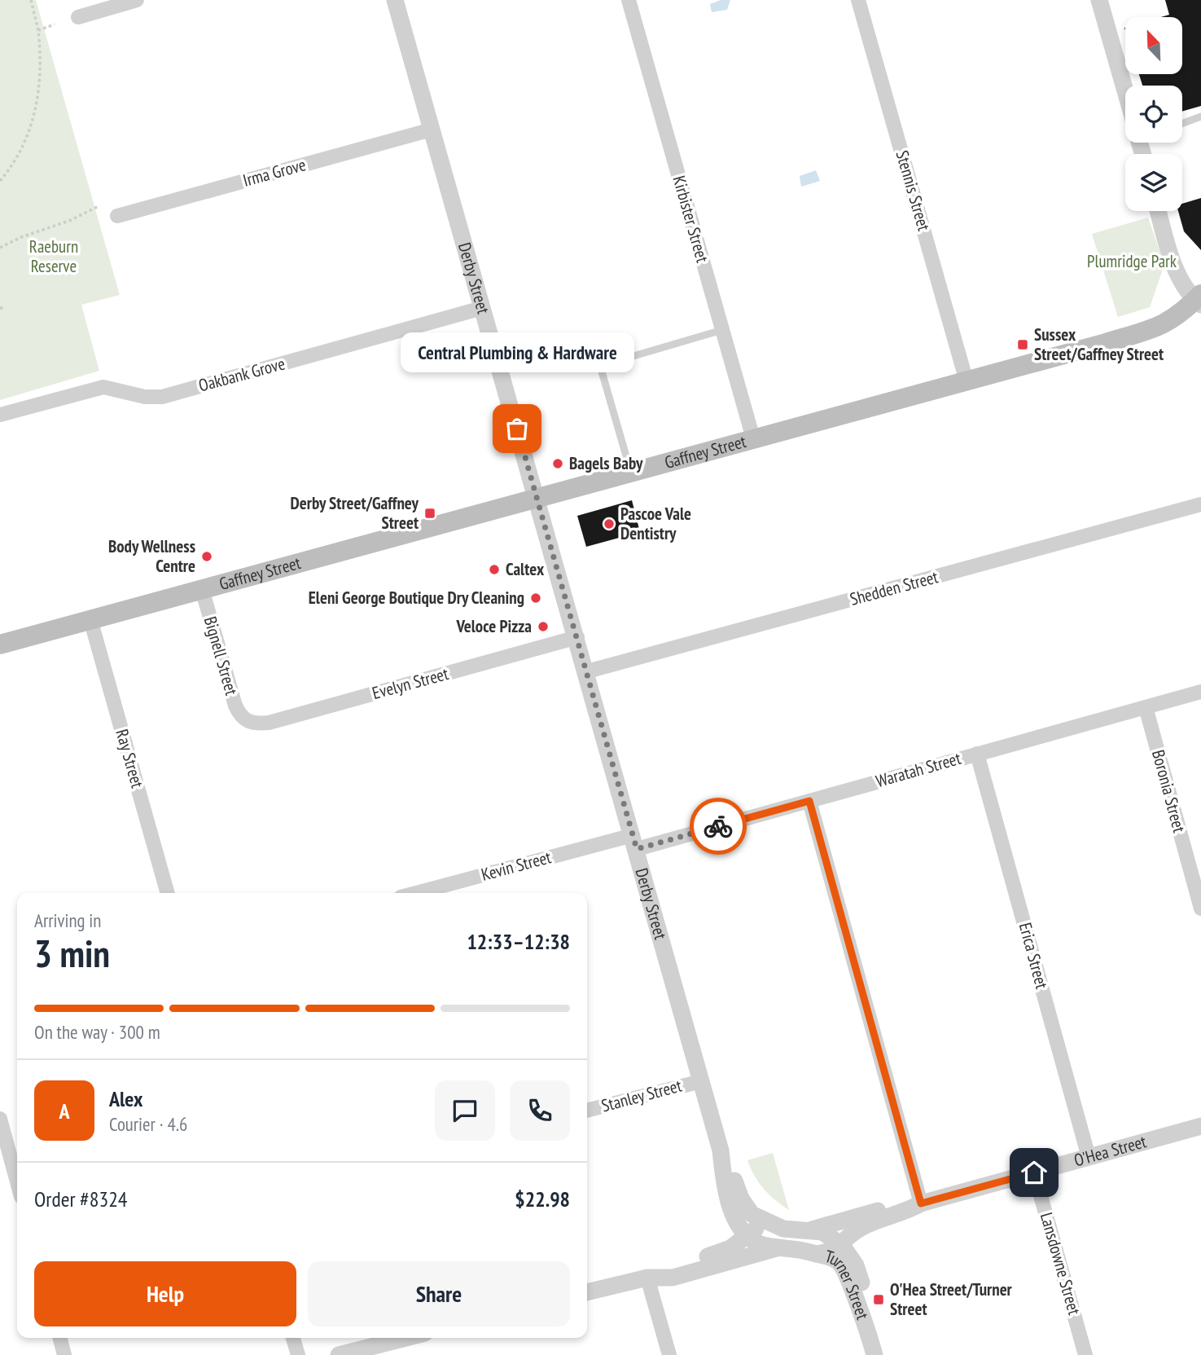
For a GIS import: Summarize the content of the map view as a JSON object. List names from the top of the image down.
{
  "streets": {
    "main road": ["Gaffney Street"],
    "street": [
      "Irma Grove",
      "Stennis Street",
      "Kirbister Street",
      "Derby Street",
      "Oakbank Grove",
      "Shedden Street",
      "Bignell Street",
      "Evelyn Street",
      "Ray Street",
      "Waratah Street",
      "Boronia Street",
      "Kevin Street",
      "Erica Street",
      "Stanley Street",
      "O'Hea Street",
      "Lansdowne Street",
      "Turner Street"
    ]
  },
  "crossings": [
    ["Irma Grove", "Derby Street"],
    ["Stennis Street", "Gaffney Street"],
    ["Kirbister Street", "Gaffney Street"],
    ["Derby Street", "Oakbank Grove"],
    ["Derby Street", "Gaffney Street"],
    ["Derby Street", "Shedden Street"],
    ["Derby Street", "Evelyn Street"],
    ["Derby Street", "Waratah Street"],
    ["Derby Street", "Kevin Street"],
    ["Derby Street", "Stanley Street"],
    ["Derby Street", "O'Hea Street"],
    ["Derby Street", "Turner Street"],
    ["Gaffney Street", "Bignell Street"],
    ["Gaffney Street", "Ray Street"],
    ["Bignell Street", "Evelyn Street"],
    ["Waratah Street", "Boronia Street"],
    ["Waratah Street", "Kevin Street"],
    ["Waratah Street", "Erica Street"],
    ["Erica Street", "O'Hea Street"],
    ["O'Hea Street", "Lansdowne Street"],
    ["O'Hea Street", "Turner Street"]
  ],
  "parks": ["Raeburn Reserve", "Plumridge Park"],
  "places": {
    "transit": ["Sussex Street/Gaffney Street", "Derby Street/Gaffney Street", "O'Hea Street/Turner Street"],
    "other": [
      "Central Plumbing & Hardware",
      "Bagels Baby",
      "Pascoe Vale Dentistry",
      "Body Wellness Centre",
      "Caltex",
      "Eleni George Boutique Dry Cleaning",
      "Veloce Pizza"
    ]
  },
  "north": "top left",
  "page": {
    "bubble": "Central Plumbing & Hardware",
    "heading": ["3 min", "Arriving in", "12:33–12:38"],
    "panel": [
      "Alex",
      "Courier · 4.6",
      "Order #8324",
      "$22.98"
    ],
    "bar": "On the way · 300 m",
    "round": "A",
    "buttons": ["Help", "Share"]
  }
}
